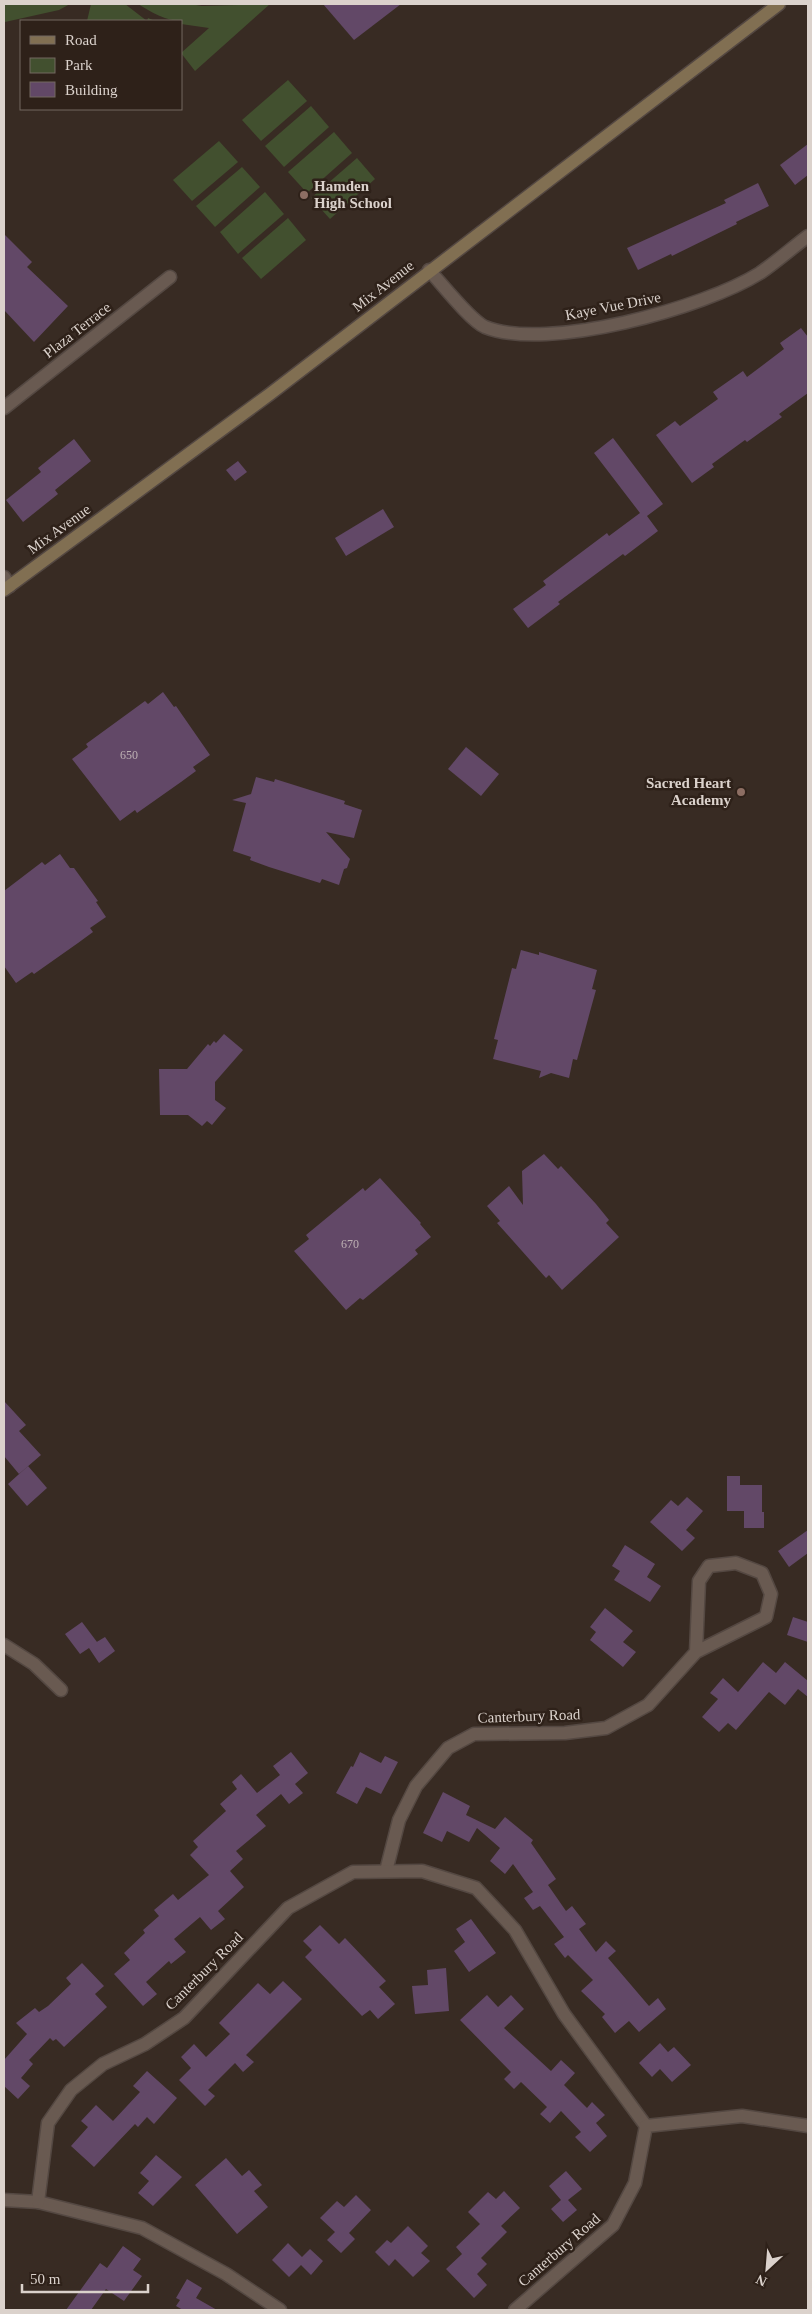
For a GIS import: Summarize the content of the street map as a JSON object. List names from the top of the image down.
{
  "streets": {
    "street": [
      "Mix Avenue",
      "Kaye Vue Drive",
      "Plaza Terrace",
      "Canterbury Road"
    ]
  },
  "crossings": [
    ["Mix Avenue", "Kaye Vue Drive"]
  ],
  "places": ["Hamden High School", "Sacred Heart Academy"],
  "house_numbers": ["650", "670"],
  "legend": ["Road", "Park", "Building"],
  "scale_bar": "50 m",
  "north": "bottom left"
}
